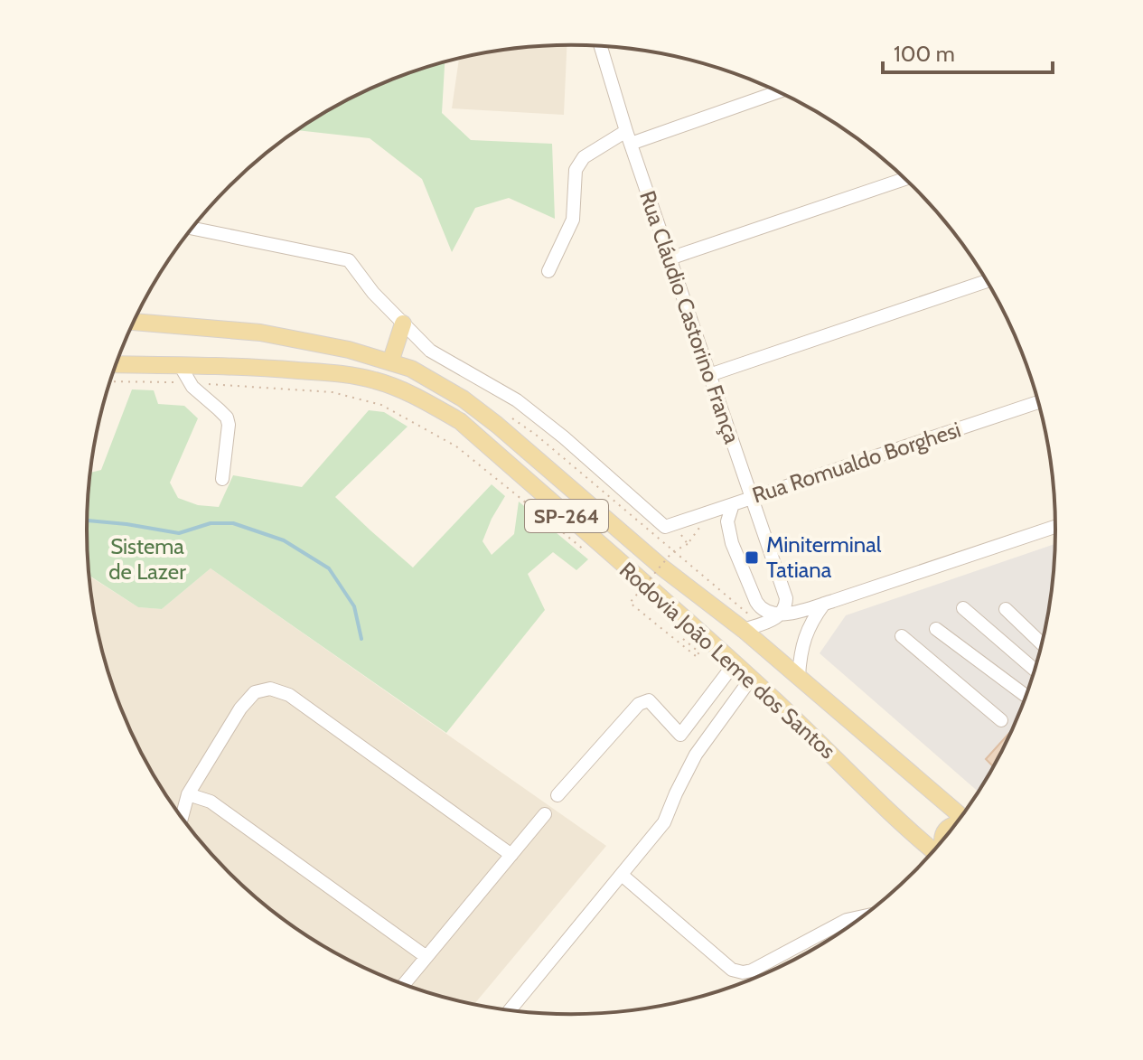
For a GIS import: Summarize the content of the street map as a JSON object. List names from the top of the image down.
{
  "streets": {
    "main road": ["SP-264", "Rodovia João Leme dos Santos"],
    "street": ["Rua Cláudio Castorino França", "Rua Romualdo Borghesi"]
  },
  "crossings": [
    ["Rua Cláudio Castorino França", "Rua Romualdo Borghesi"]
  ],
  "parks": ["Sistema de Lazer"],
  "places": {
    "transit": ["Miniterminal Tatiana"]
  },
  "scale_bar": "100 m"
}
